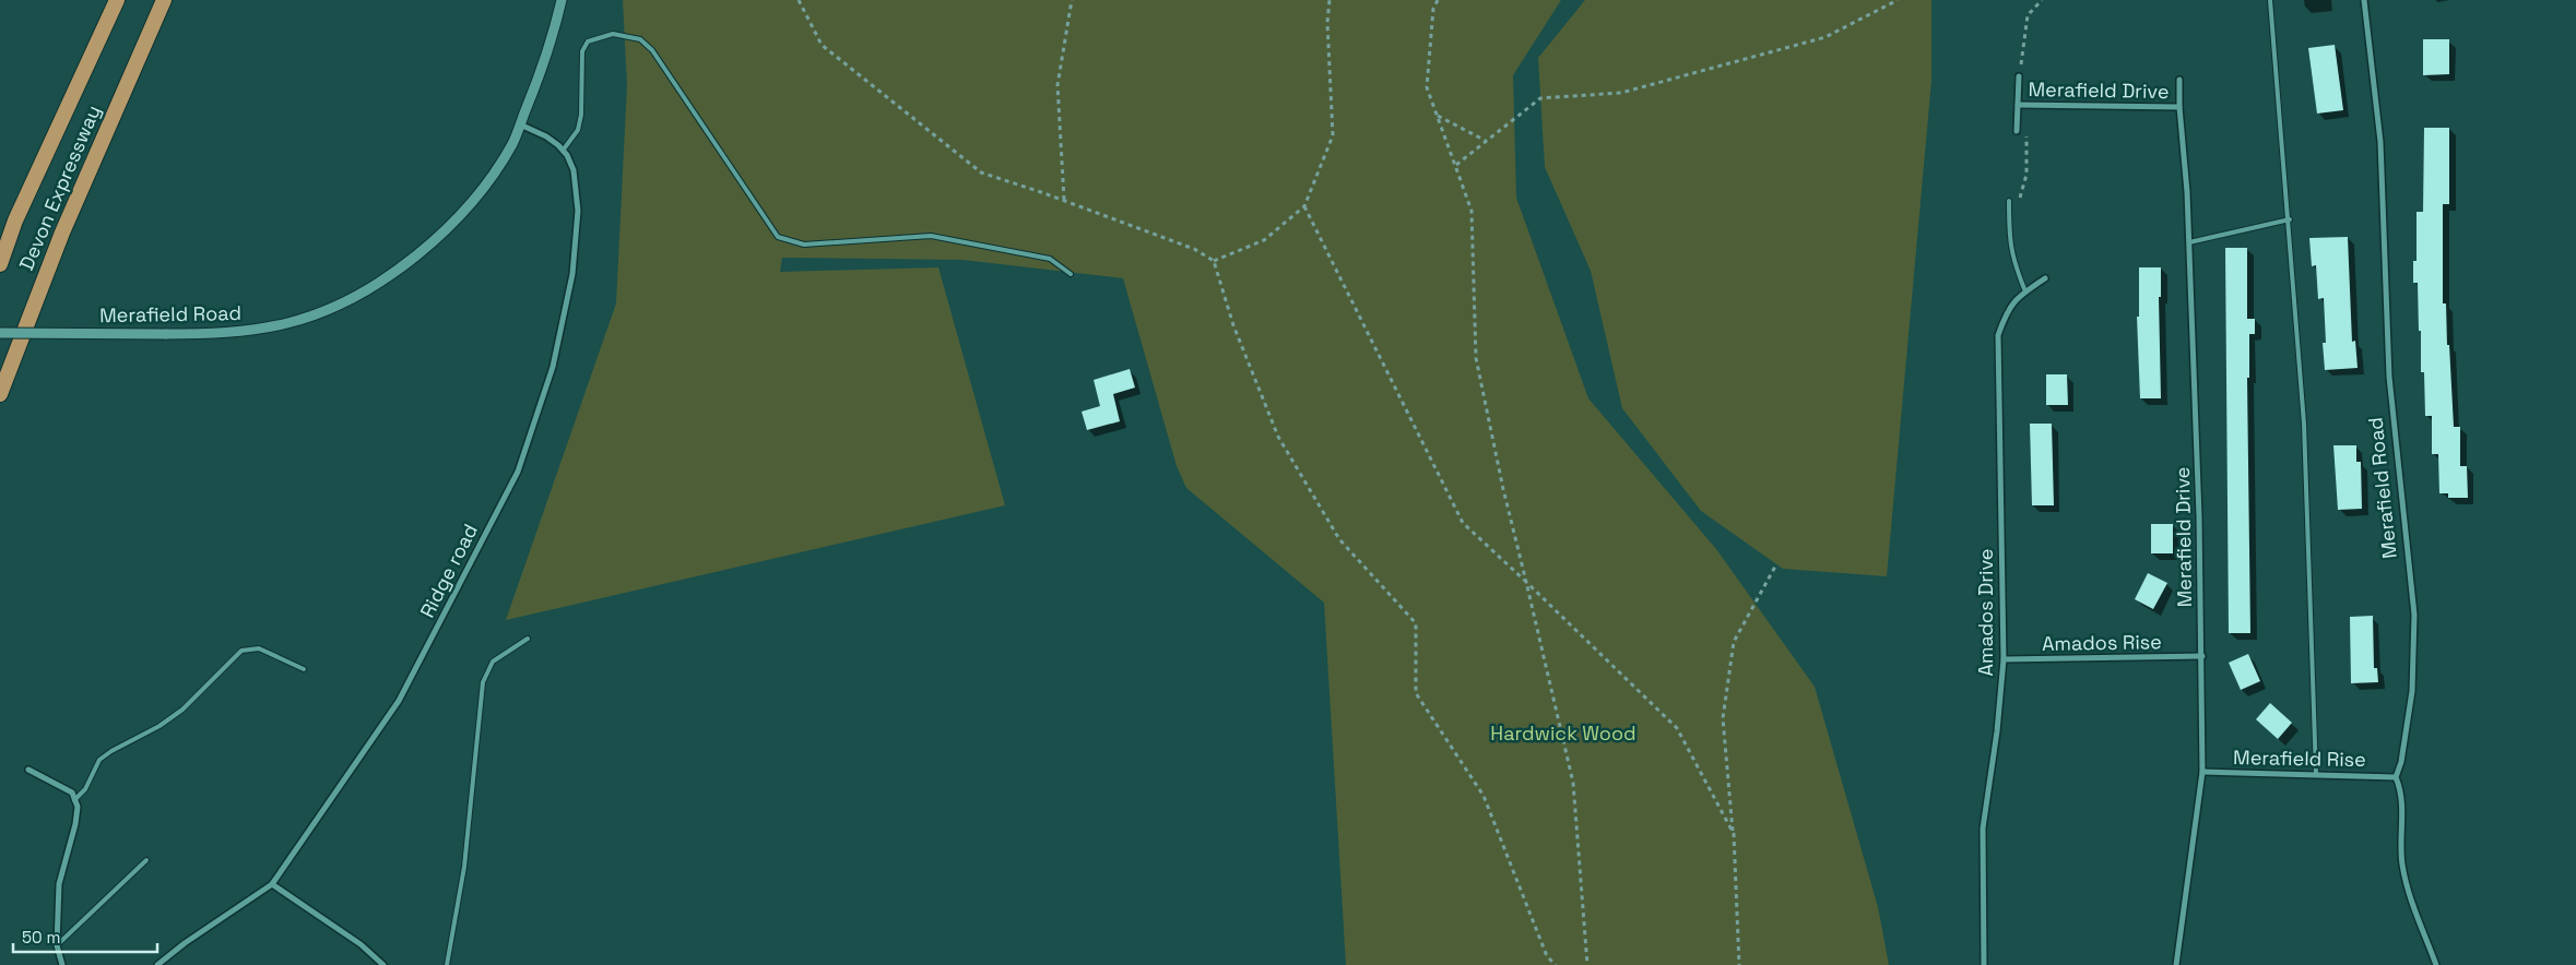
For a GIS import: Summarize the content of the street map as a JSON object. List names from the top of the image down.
{
  "streets": {
    "highway": ["Devon Expressway"],
    "street": [
      "Merafield Drive",
      "Merafield Road",
      "Ridge road",
      "Amados Drive",
      "Amados Rise",
      "Merafield Rise"
    ]
  },
  "crossings": [
    ["Merafield Drive", "Amados Rise"],
    ["Merafield Drive", "Merafield Rise"],
    ["Merafield Road", "Ridge road"],
    ["Merafield Road", "Merafield Rise"],
    ["Amados Drive", "Amados Rise"]
  ],
  "parks": ["Hardwick Wood"],
  "scale_bar": "50 m"
}
